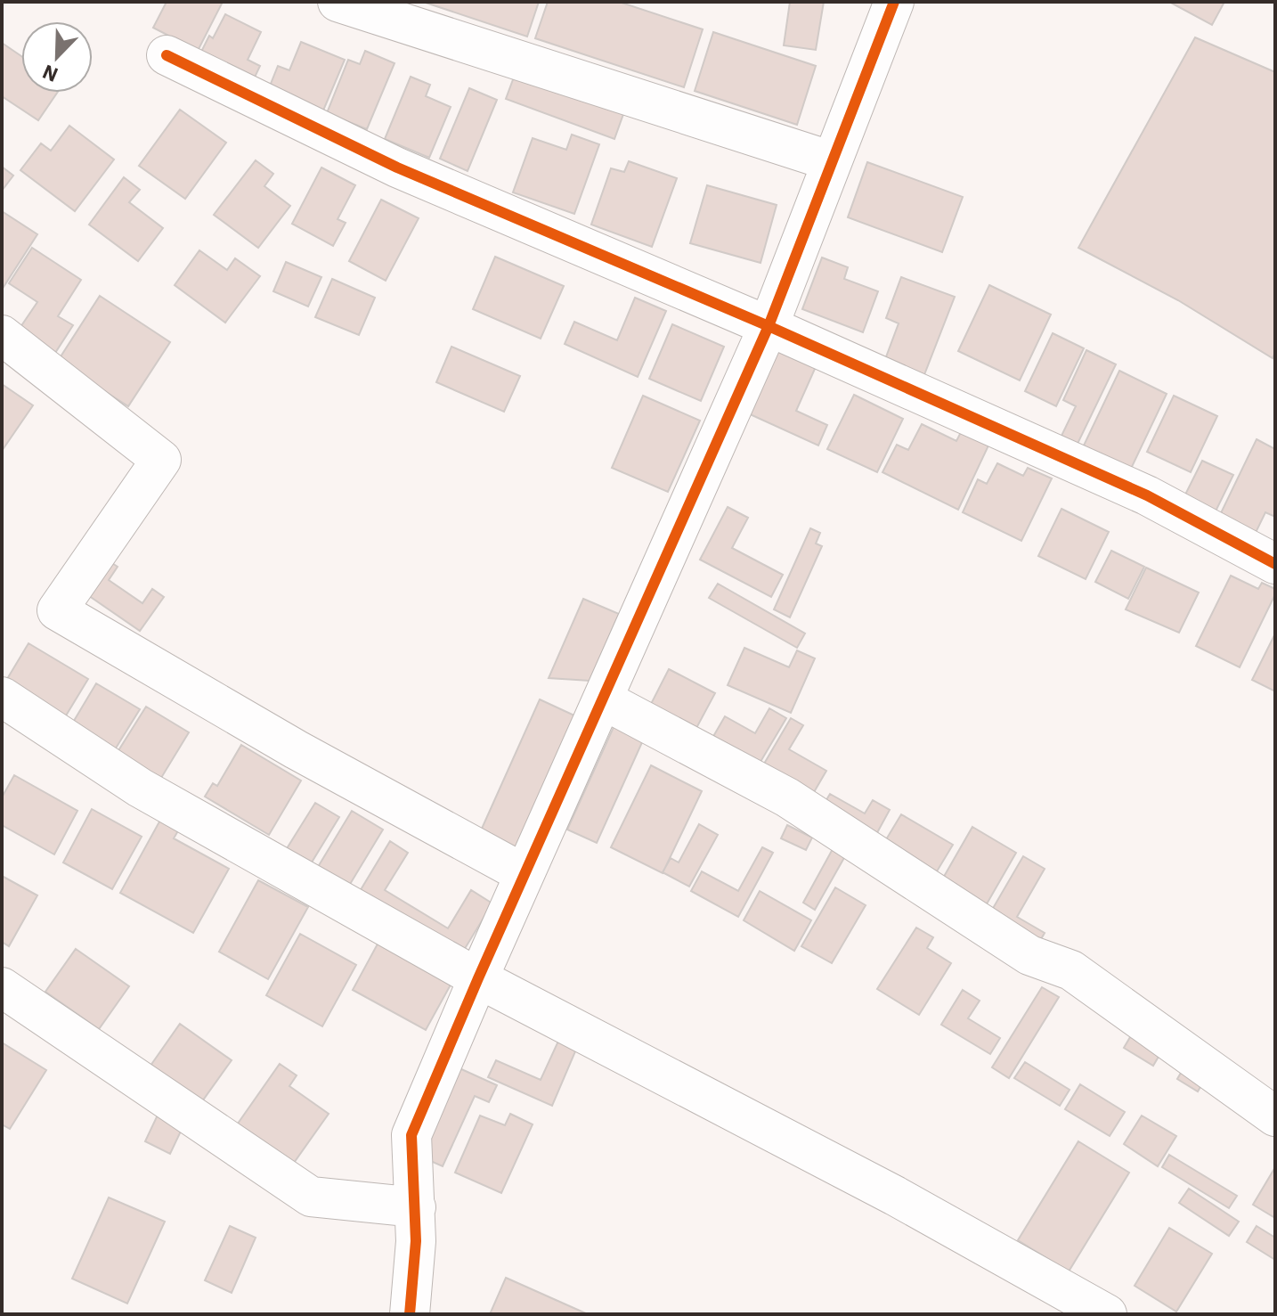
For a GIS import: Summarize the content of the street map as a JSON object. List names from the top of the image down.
{
  "north": "bottom left"
}
